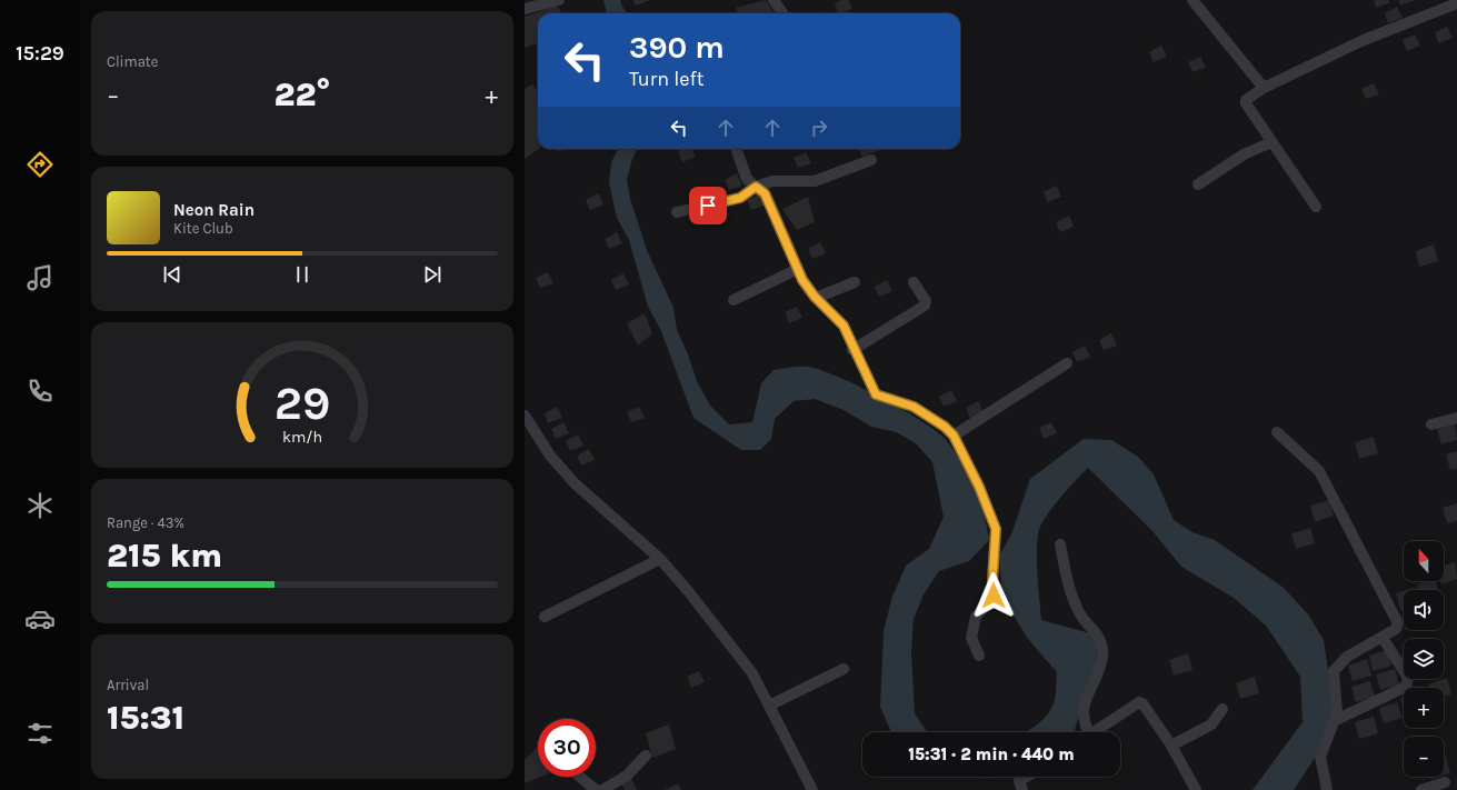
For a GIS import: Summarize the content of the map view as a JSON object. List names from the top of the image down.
{
  "north": "top",
  "page": {
    "tabs": "15:29",
    "tile": [
      "Climate",
      ["Range · 43%", "215 km"],
      ["Arrival", "15:31"]
    ],
    "turn": ["390 m", "Turn left"],
    "heat": ["−", "22°", "+"],
    "song": ["Neon Rain", "Kite Club"],
    "map_buttons": ["+", "−"],
    "limit": "30",
    "trip": "15:31 · 2 min · 440 m",
    "gauge": ["29", "km/h"]
  }
}
